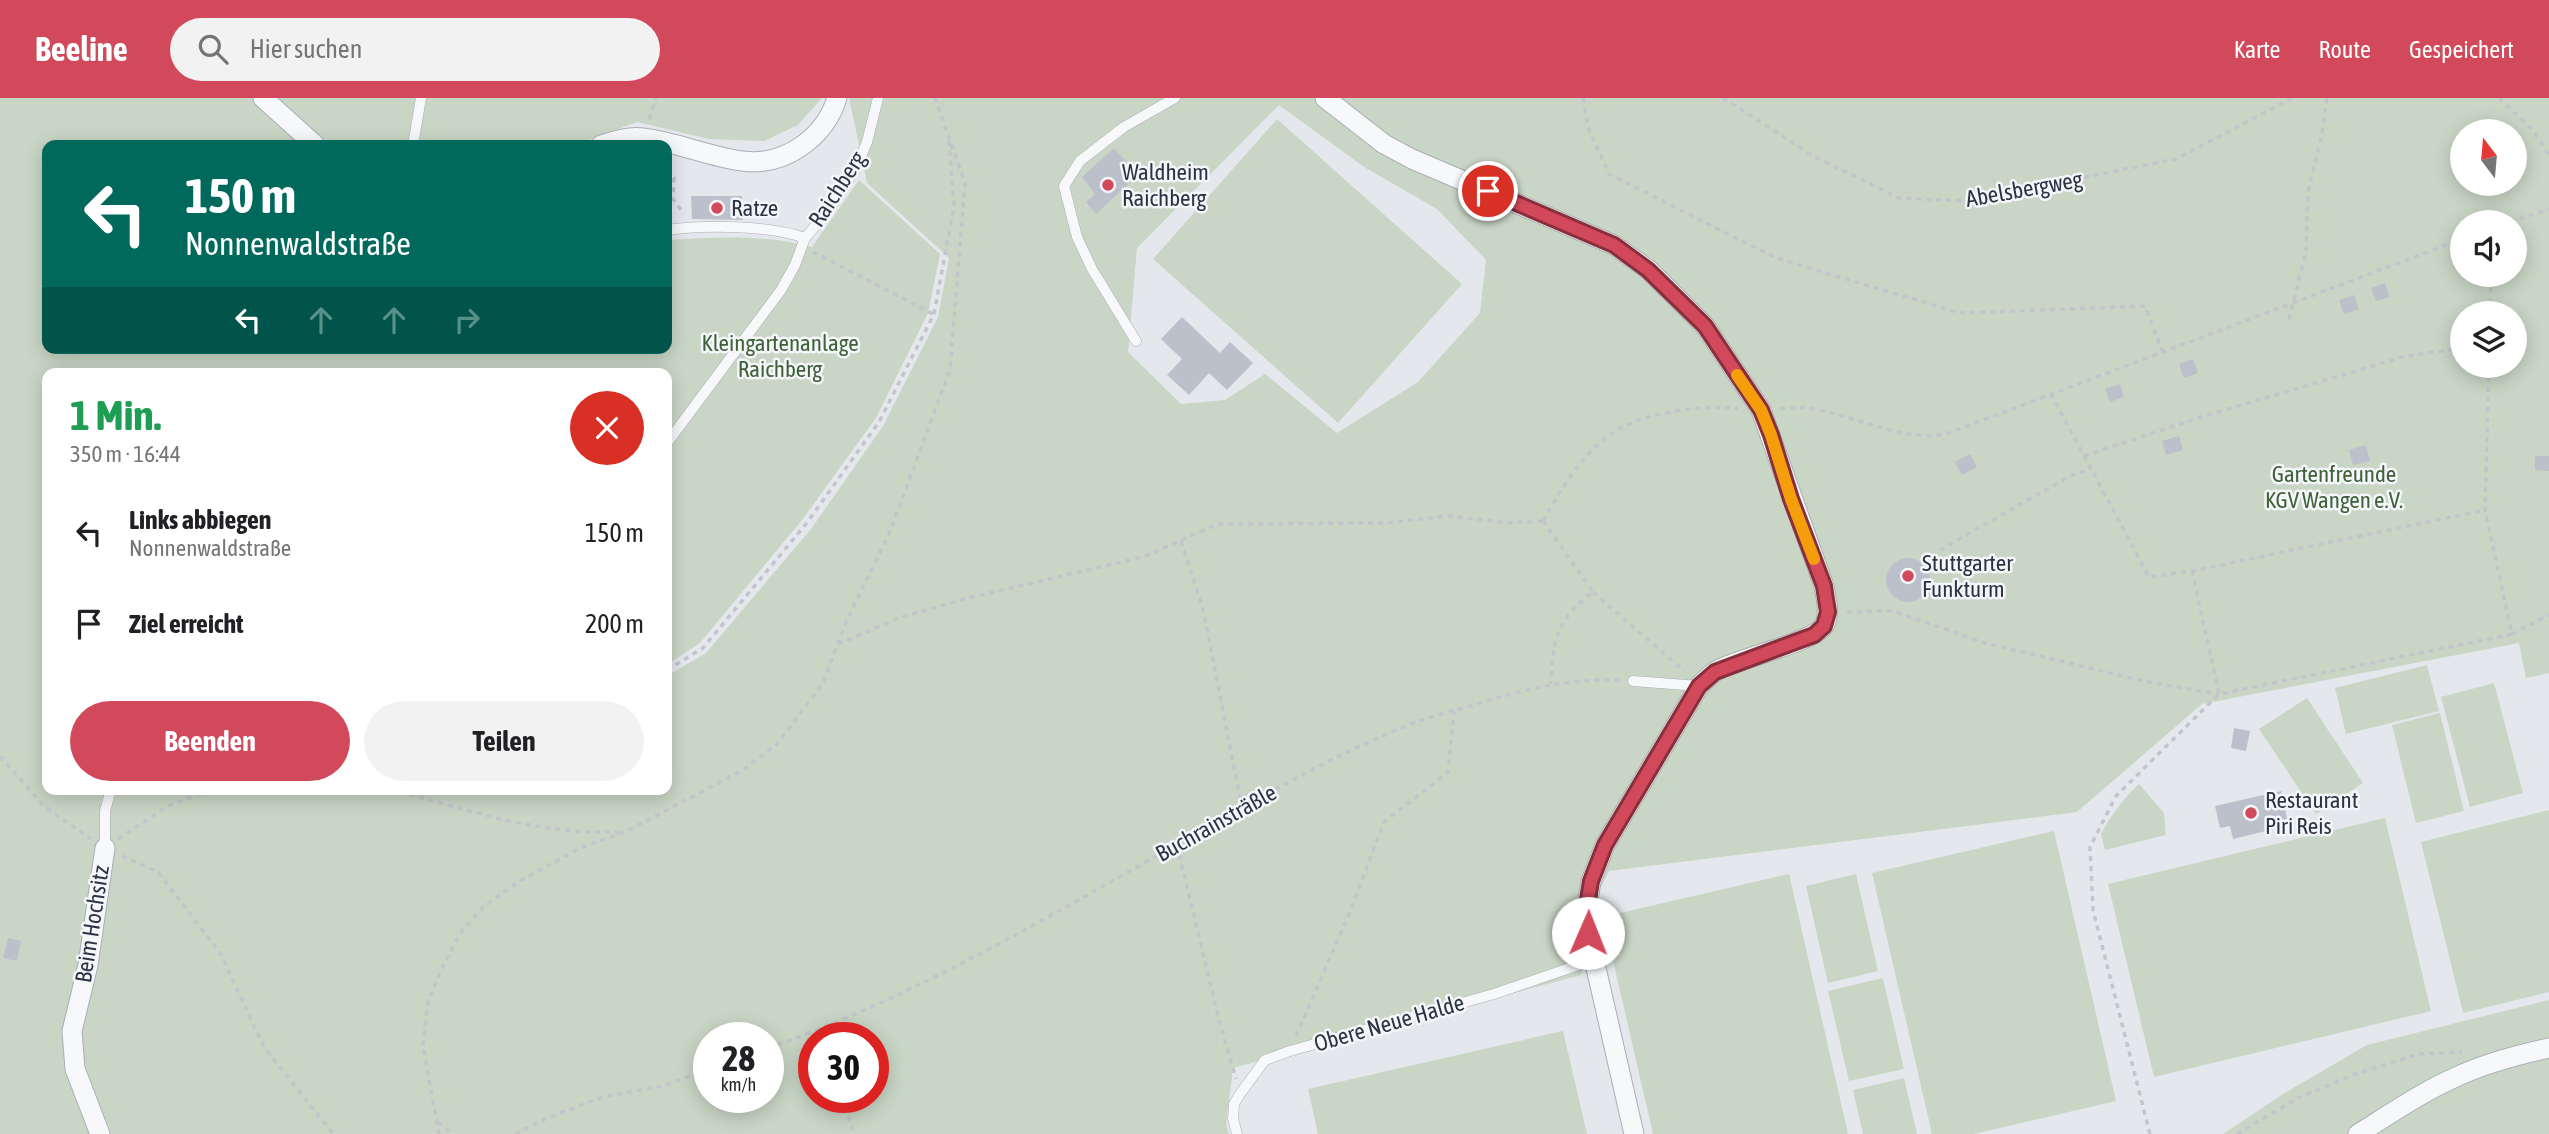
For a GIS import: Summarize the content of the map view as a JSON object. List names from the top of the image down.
{
  "streets": {
    "street": ["Beim Hochsitz"],
    "lane": ["Raichberg", "Obere Neue Halde"],
    "path": ["Abelsbergweg", "Buchrainsträßle"]
  },
  "parks": ["Kleingartenanlage Raichberg", "Gartenfreunde KGV Wangen e.V."],
  "places": [
    "Waldheim Raichberg",
    "Ratze",
    "Stuttgarter Funkturm",
    "Restaurant Piri Reis"
  ],
  "north": "top",
  "page": {
    "header": "Beeline",
    "search": "Hier suchen",
    "nav": ["Karte", "Route", "Gespeichert"],
    "turn": ["150 m", "Nonnenwaldstraße"],
    "heading": ["1 Min.", "350 m · 16:44"],
    "list": [
      {
        "name": "Links abbiegen",
        "note": "Nonnenwaldstraße",
        "value": "150 m"
      },
      {
        "name": "Ziel erreicht",
        "value": "200 m"
      }
    ],
    "buttons": ["Beenden", "Teilen"],
    "speed": "28 km/h",
    "limit": "30"
  }
}
